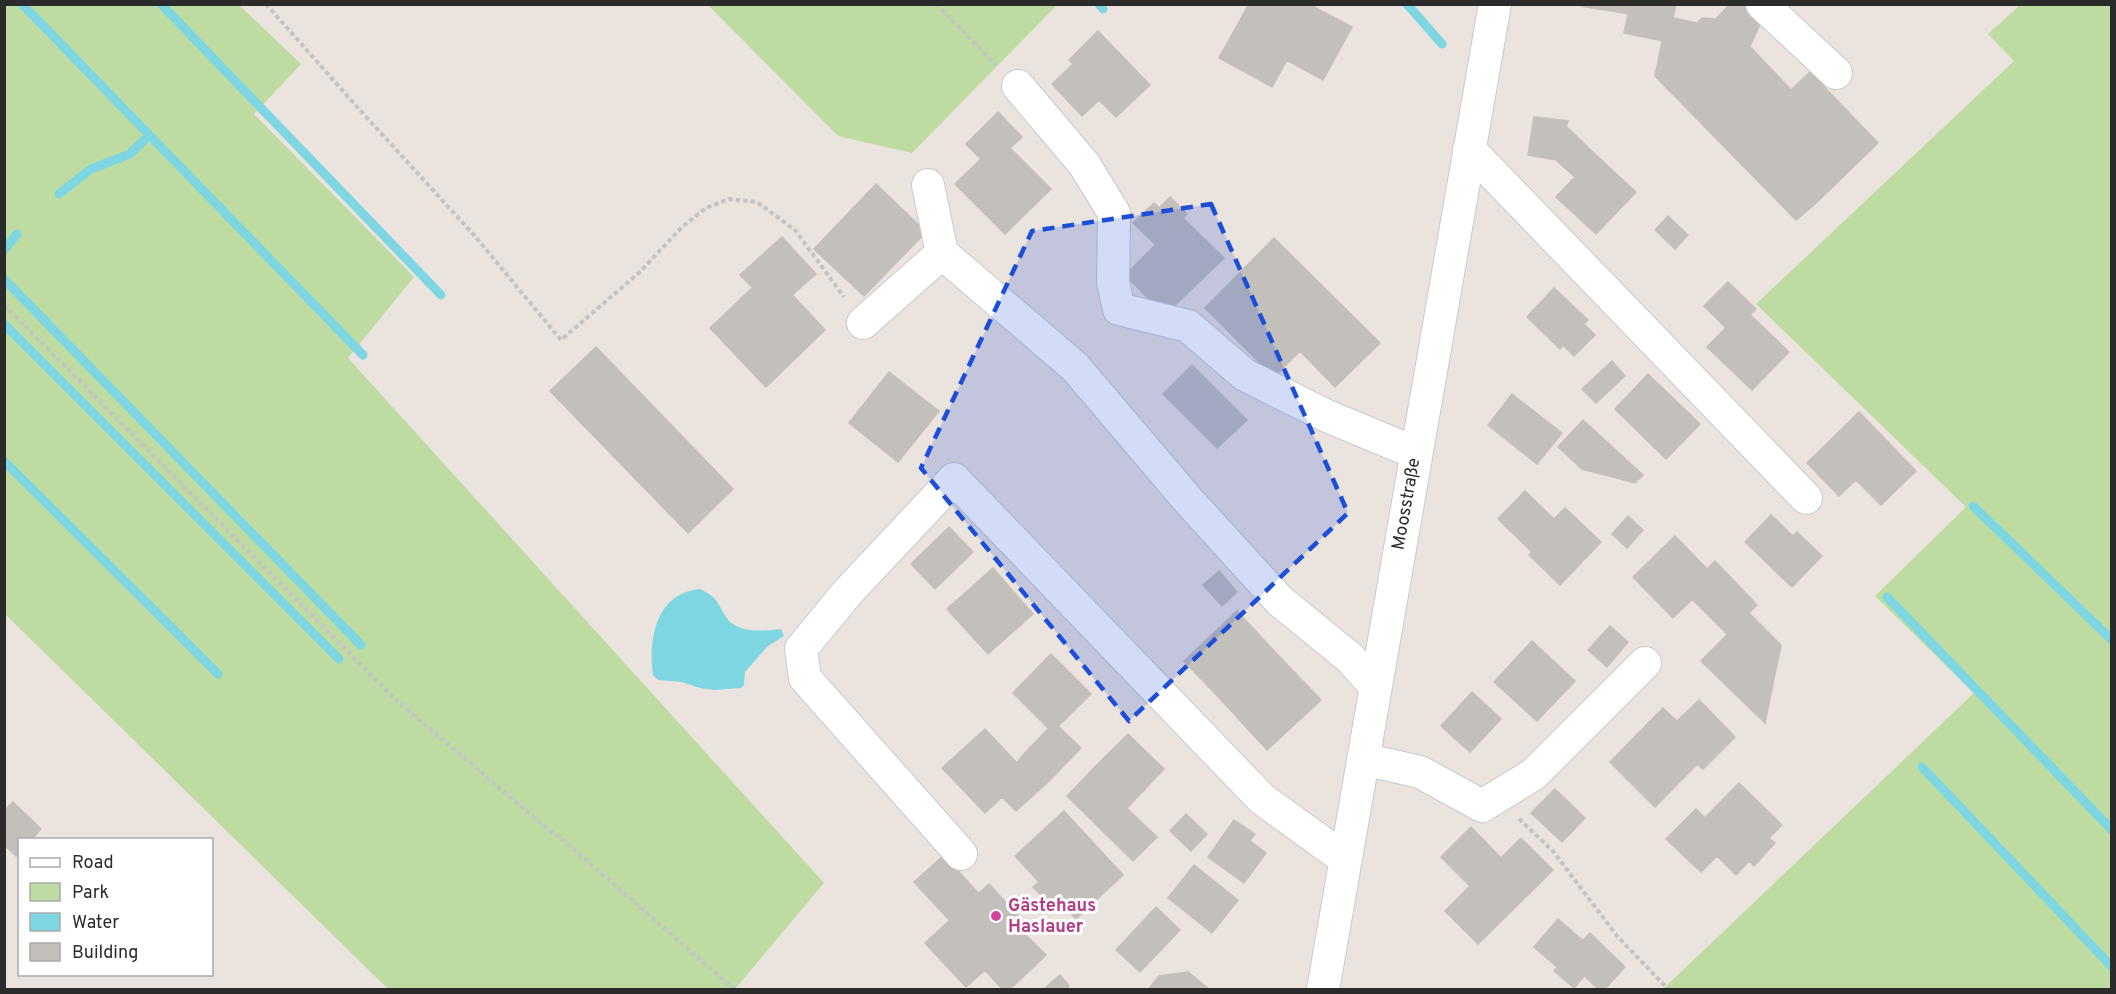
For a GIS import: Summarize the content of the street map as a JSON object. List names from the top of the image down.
{
  "streets": {
    "street": ["Moosstraße"]
  },
  "places": ["Gästehaus Haslauer"],
  "legend": [
    "Road",
    "Park",
    "Water",
    "Building"
  ]
}
